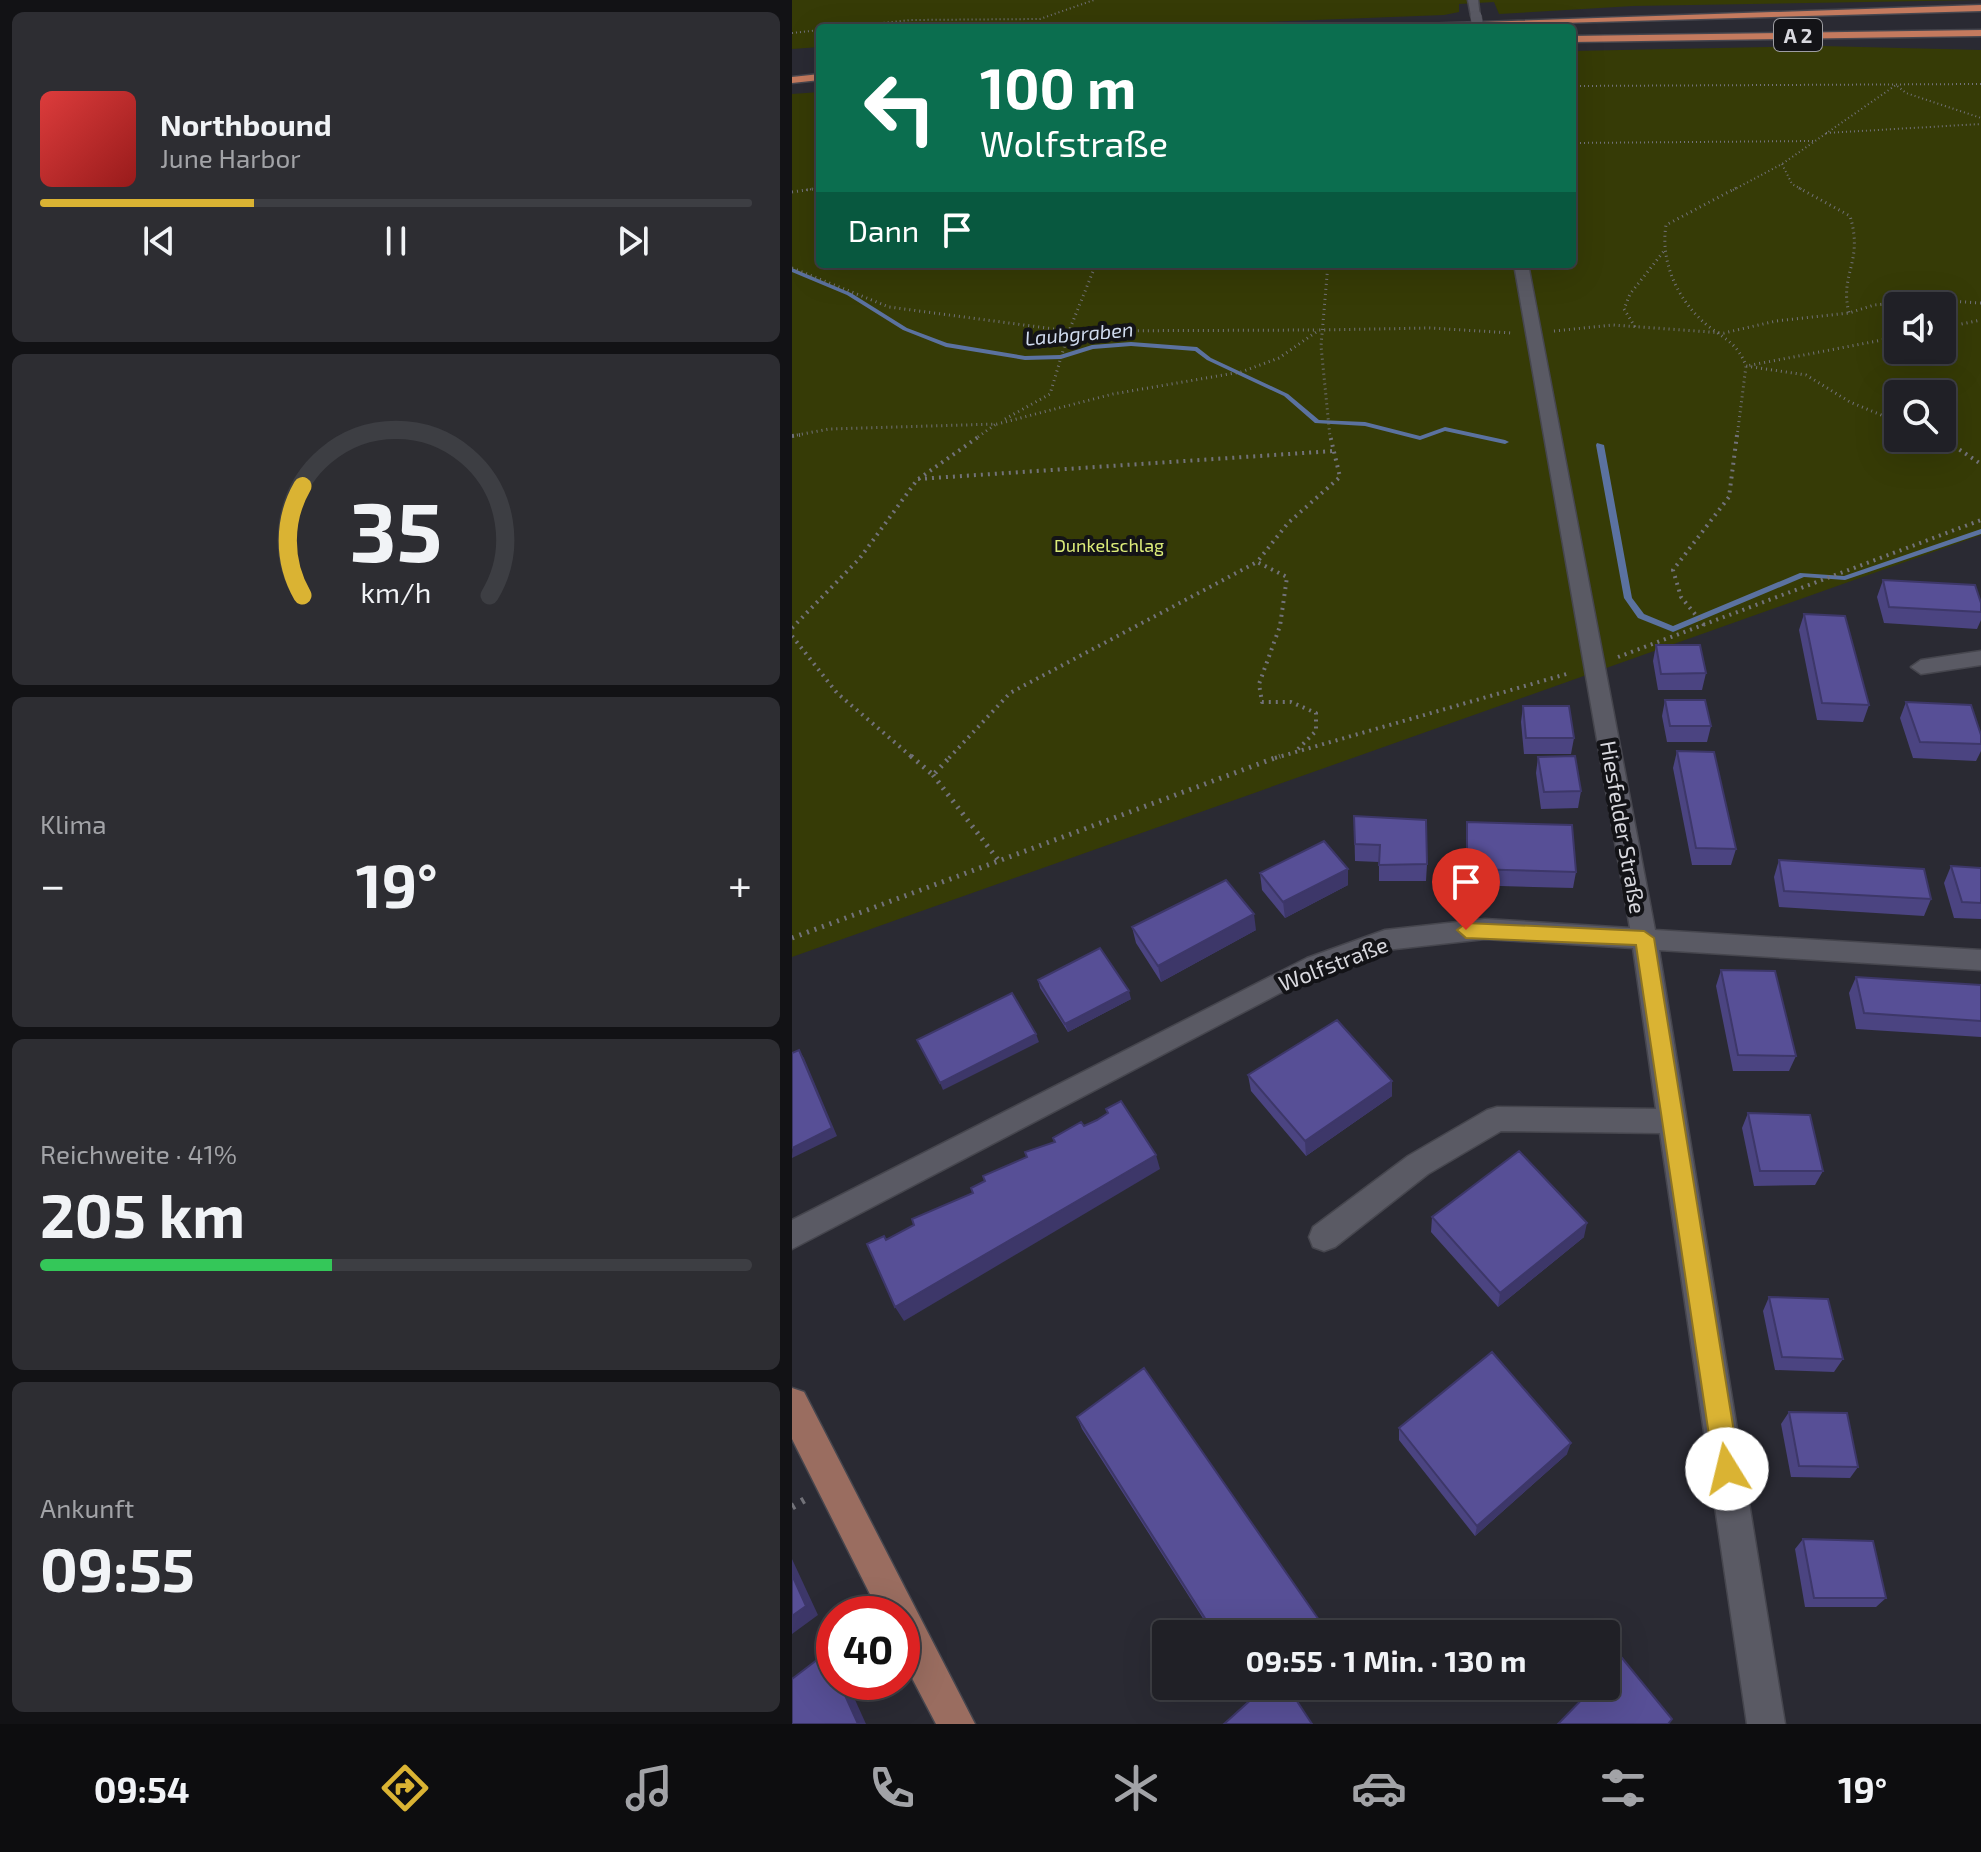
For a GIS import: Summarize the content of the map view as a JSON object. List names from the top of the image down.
{
  "streets": {
    "highway": ["A 2"],
    "street": ["Hiesfelder Straße", "Wolfstraße"]
  },
  "crossings": [
    ["Hiesfelder Straße", "Wolfstraße"]
  ],
  "water": ["Laubgraben"],
  "parks": ["Dunkelschlag"],
  "page": {
    "turn": ["100 m", "Wolfstraße"],
    "song": ["Northbound", "June Harbor"],
    "then": "Dann",
    "tile": [
      "Klima",
      ["Reichweite · 41%", "205 km"],
      ["Ankunft", "09:55"]
    ],
    "heat": ["−", "19°", "+"],
    "limit": "40",
    "trip": "09:55 · 1 Min. · 130 m",
    "tabs": ["09:54", "19°"],
    "gauge": ["35", "km/h"]
  }
}
